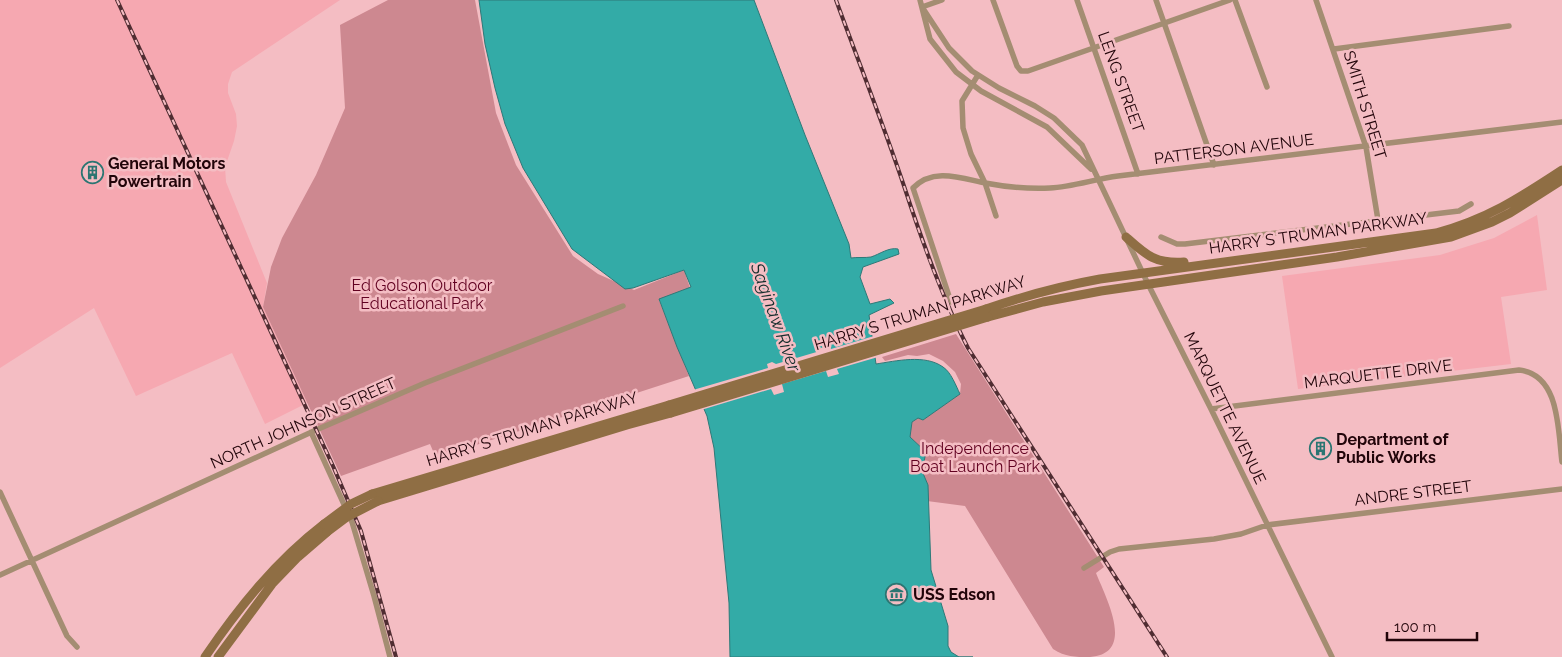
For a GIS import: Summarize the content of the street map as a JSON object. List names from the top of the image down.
{
  "streets": {
    "main road": ["HARRY S TRUMAN PARKWAY"],
    "street": [
      "LENG STREET",
      "SMITH STREET",
      "PATTERSON AVENUE",
      "MARQUETTE DRIVE",
      "MARQUETTE AVENUE",
      "NORTH JOHNSON STREET",
      "ANDRE STREET"
    ]
  },
  "crossings": [
    ["LENG STREET", "PATTERSON AVENUE"],
    ["SMITH STREET", "PATTERSON AVENUE"],
    ["PATTERSON AVENUE", "MARQUETTE AVENUE"],
    ["HARRY S TRUMAN PARKWAY", "MARQUETTE AVENUE"],
    ["MARQUETTE DRIVE", "MARQUETTE AVENUE"],
    ["MARQUETTE AVENUE", "ANDRE STREET"]
  ],
  "water": ["Saginaw River"],
  "parks": ["Ed Golson Outdoor Educational Park", "Independence Boat Launch Park"],
  "places": {
    "building": ["General Motors Powertrain", "Department of Public Works"],
    "museum": ["USS Edson"]
  },
  "scale_bar": "100 m"
}
